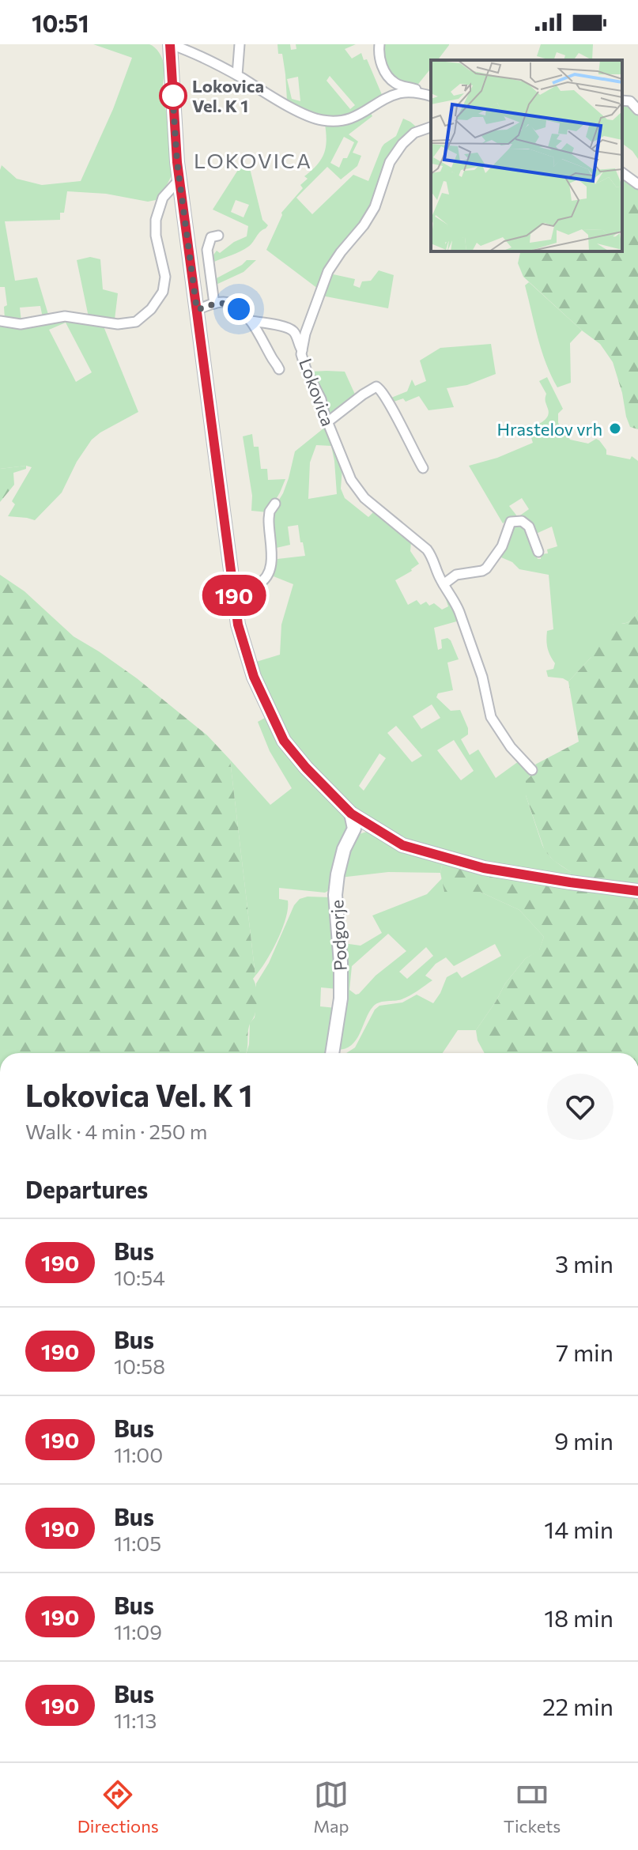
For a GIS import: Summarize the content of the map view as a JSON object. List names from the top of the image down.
{
  "streets": {
    "main road": ["Podgorje"],
    "street": ["Lokovica"]
  },
  "districts": ["LOKOVICA"],
  "places": ["Lokovica Vel. K 1", "Hrastelov vrh"],
  "lines": ["bus line 190"],
  "page": {
    "status": "10:51",
    "on_map": "190",
    "heading": [
      ["Lokovica Vel. K 1", "Walk · 4 min · 250 m"],
      "Departures"
    ],
    "list": [
      {
        "mark": "190",
        "name": "Bus",
        "note": "10:54",
        "value": "3 min"
      },
      {
        "mark": "190",
        "name": "Bus",
        "note": "10:58",
        "value": "7 min"
      },
      {
        "mark": "190",
        "name": "Bus",
        "note": "11:00",
        "value": "9 min"
      },
      {
        "mark": "190",
        "name": "Bus",
        "note": "11:05",
        "value": "14 min"
      },
      {
        "mark": "190",
        "name": "Bus",
        "note": "11:09",
        "value": "18 min"
      },
      {
        "mark": "190",
        "name": "Bus",
        "note": "11:13",
        "value": "22 min"
      }
    ],
    "tabs": ["Directions", "Map", "Tickets"]
  }
}
